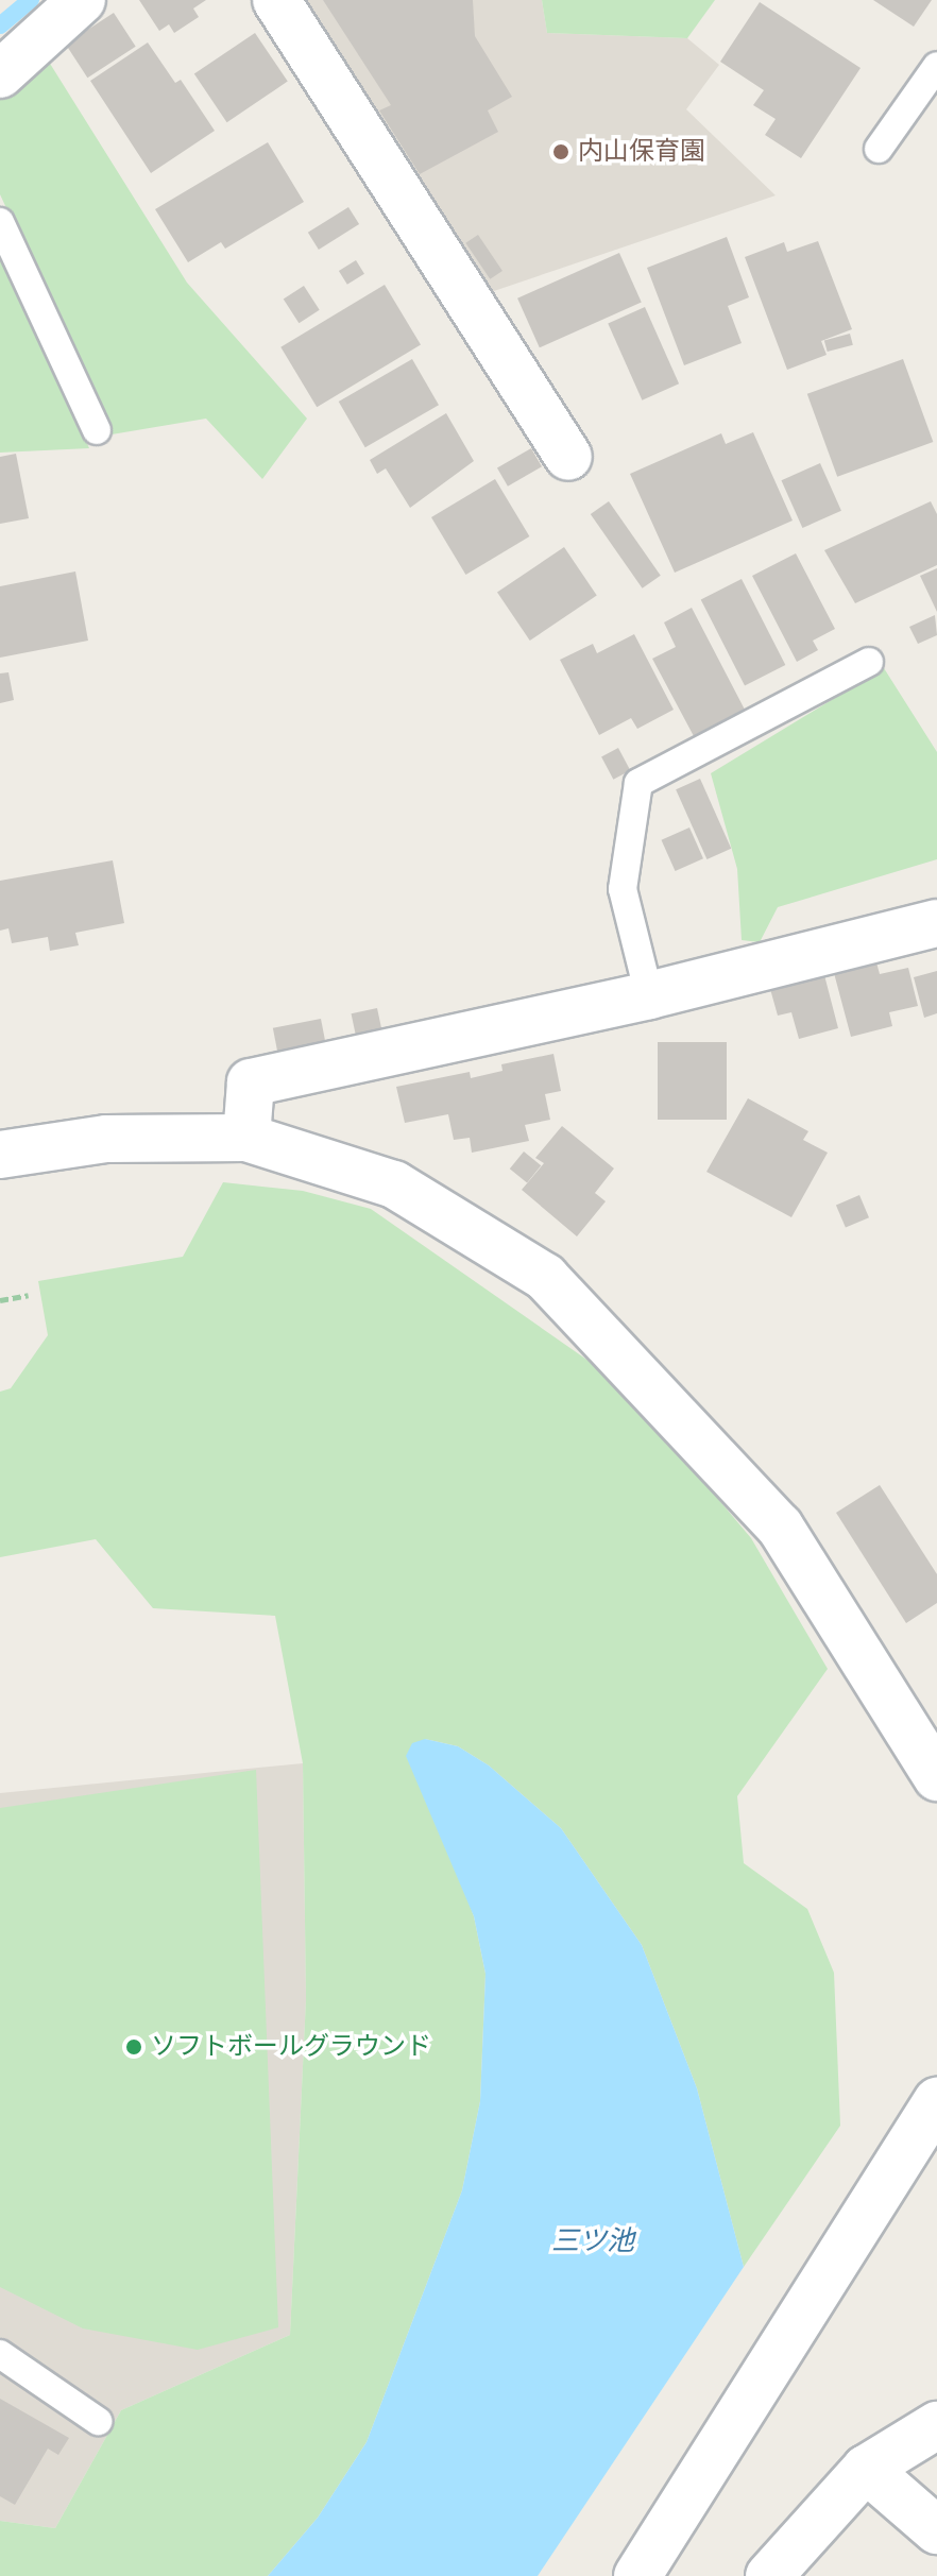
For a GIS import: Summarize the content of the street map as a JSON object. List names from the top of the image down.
{
  "water": ["三ツ池"],
  "places": ["内山保育園", "ソフトボールグラウンド"]
}
